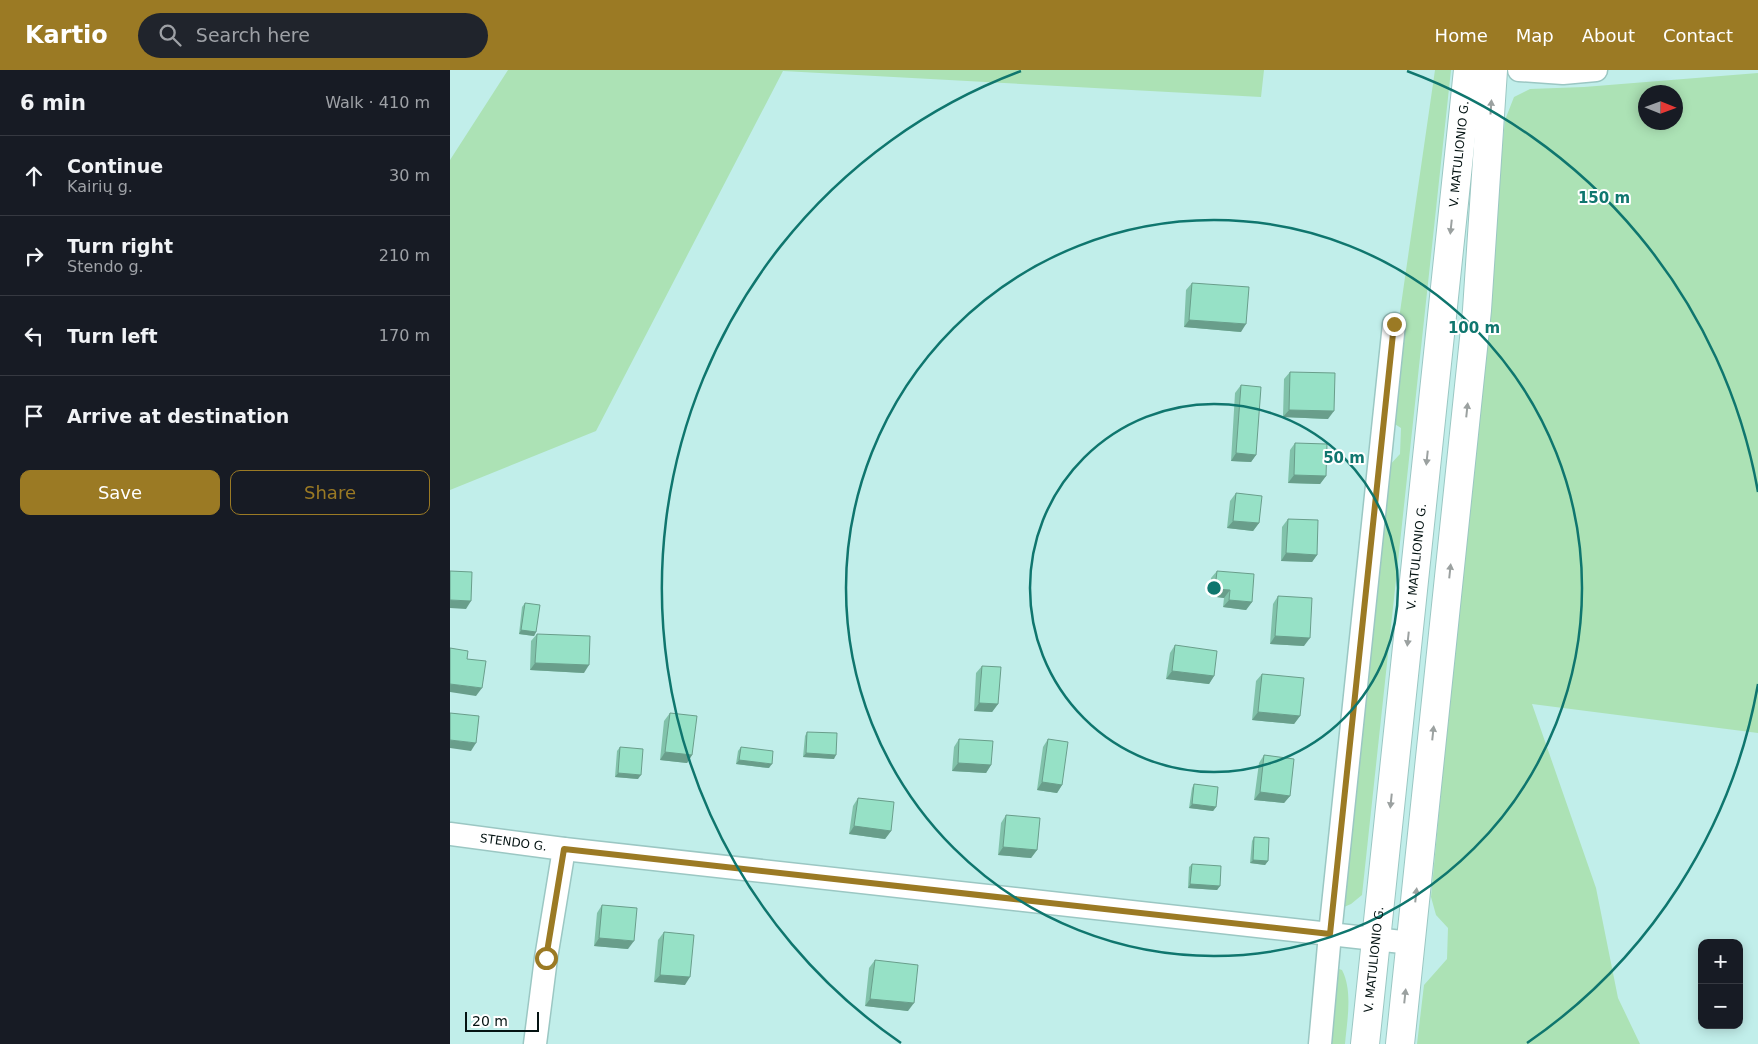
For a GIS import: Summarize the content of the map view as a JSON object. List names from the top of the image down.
{
  "streets": {
    "highway": ["V. MATULIONIO G."],
    "street": ["STENDO G."]
  },
  "crossings": [
    ["V. MATULIONIO G.", "STENDO G."]
  ],
  "scale_bar": "20 m",
  "north": "right",
  "page": {
    "header": "Kartio",
    "search": "Search here",
    "nav": [
      "Home",
      "Map",
      "About",
      "Contact"
    ],
    "heading": ["6 min", "Walk · 410 m"],
    "list": [
      ["Continue", "Kairių g.", "30 m"],
      ["Turn right", "Stendo g.", "210 m"],
      ["Turn left", "170 m"],
      "Arrive at destination"
    ],
    "buttons": ["Save", "Share"],
    "map_buttons": ["+", "−"],
    "scale": "20 m"
  },
  "rings": ["150 m", "100 m", "50 m"]
}
